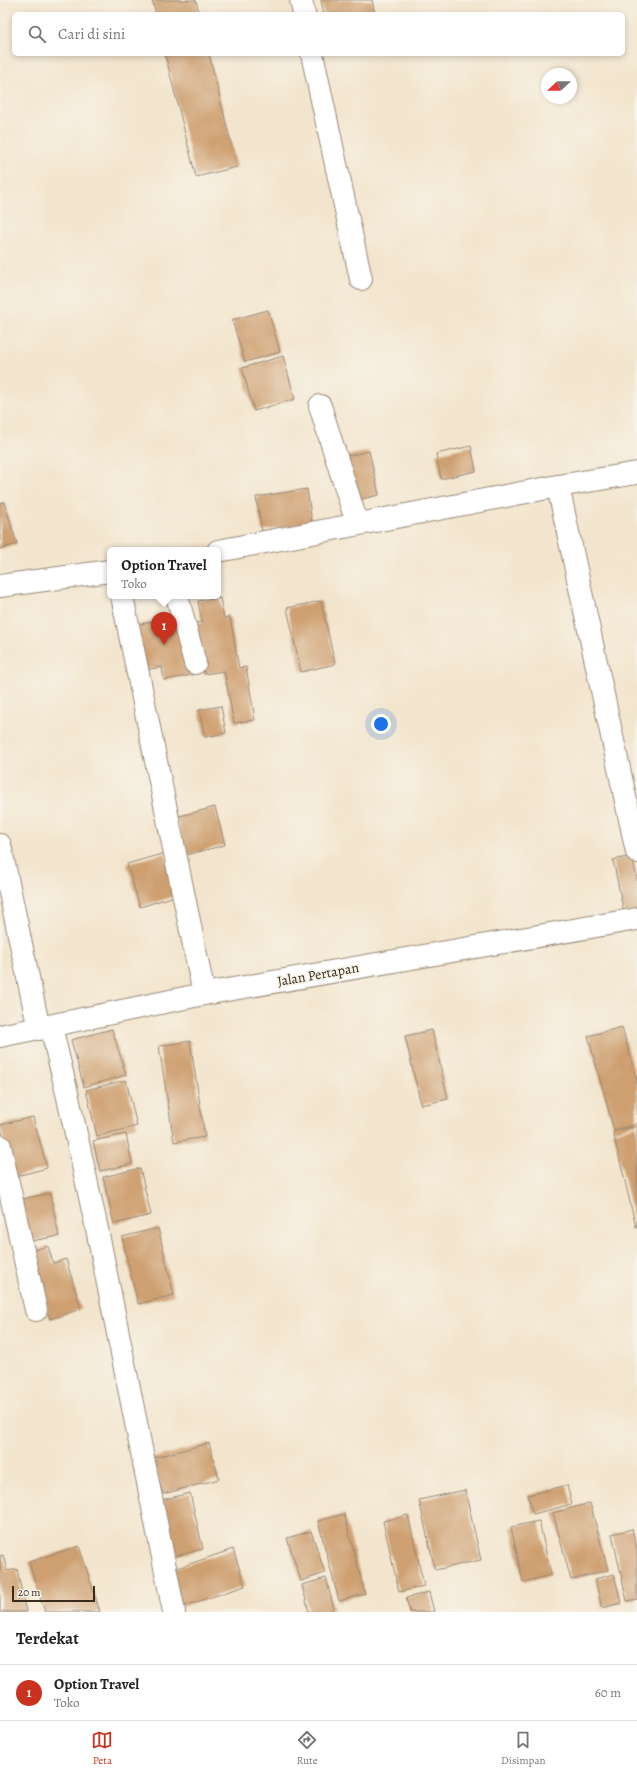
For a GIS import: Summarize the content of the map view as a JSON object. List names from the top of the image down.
{
  "streets": {
    "street": ["Jalan Pertapan"]
  },
  "scale_bar": "20 m",
  "north": "left",
  "page": {
    "search": "Cari di sini",
    "popup": ["Option Travel", "Toko"],
    "pins": "1",
    "scale": "20 m",
    "heading": "Terdekat",
    "list": [
      {
        "mark": "1",
        "name": "Option Travel",
        "note": "Toko",
        "value": "60 m"
      }
    ],
    "nav": ["Peta", "Rute", "Disimpan"]
  }
}
